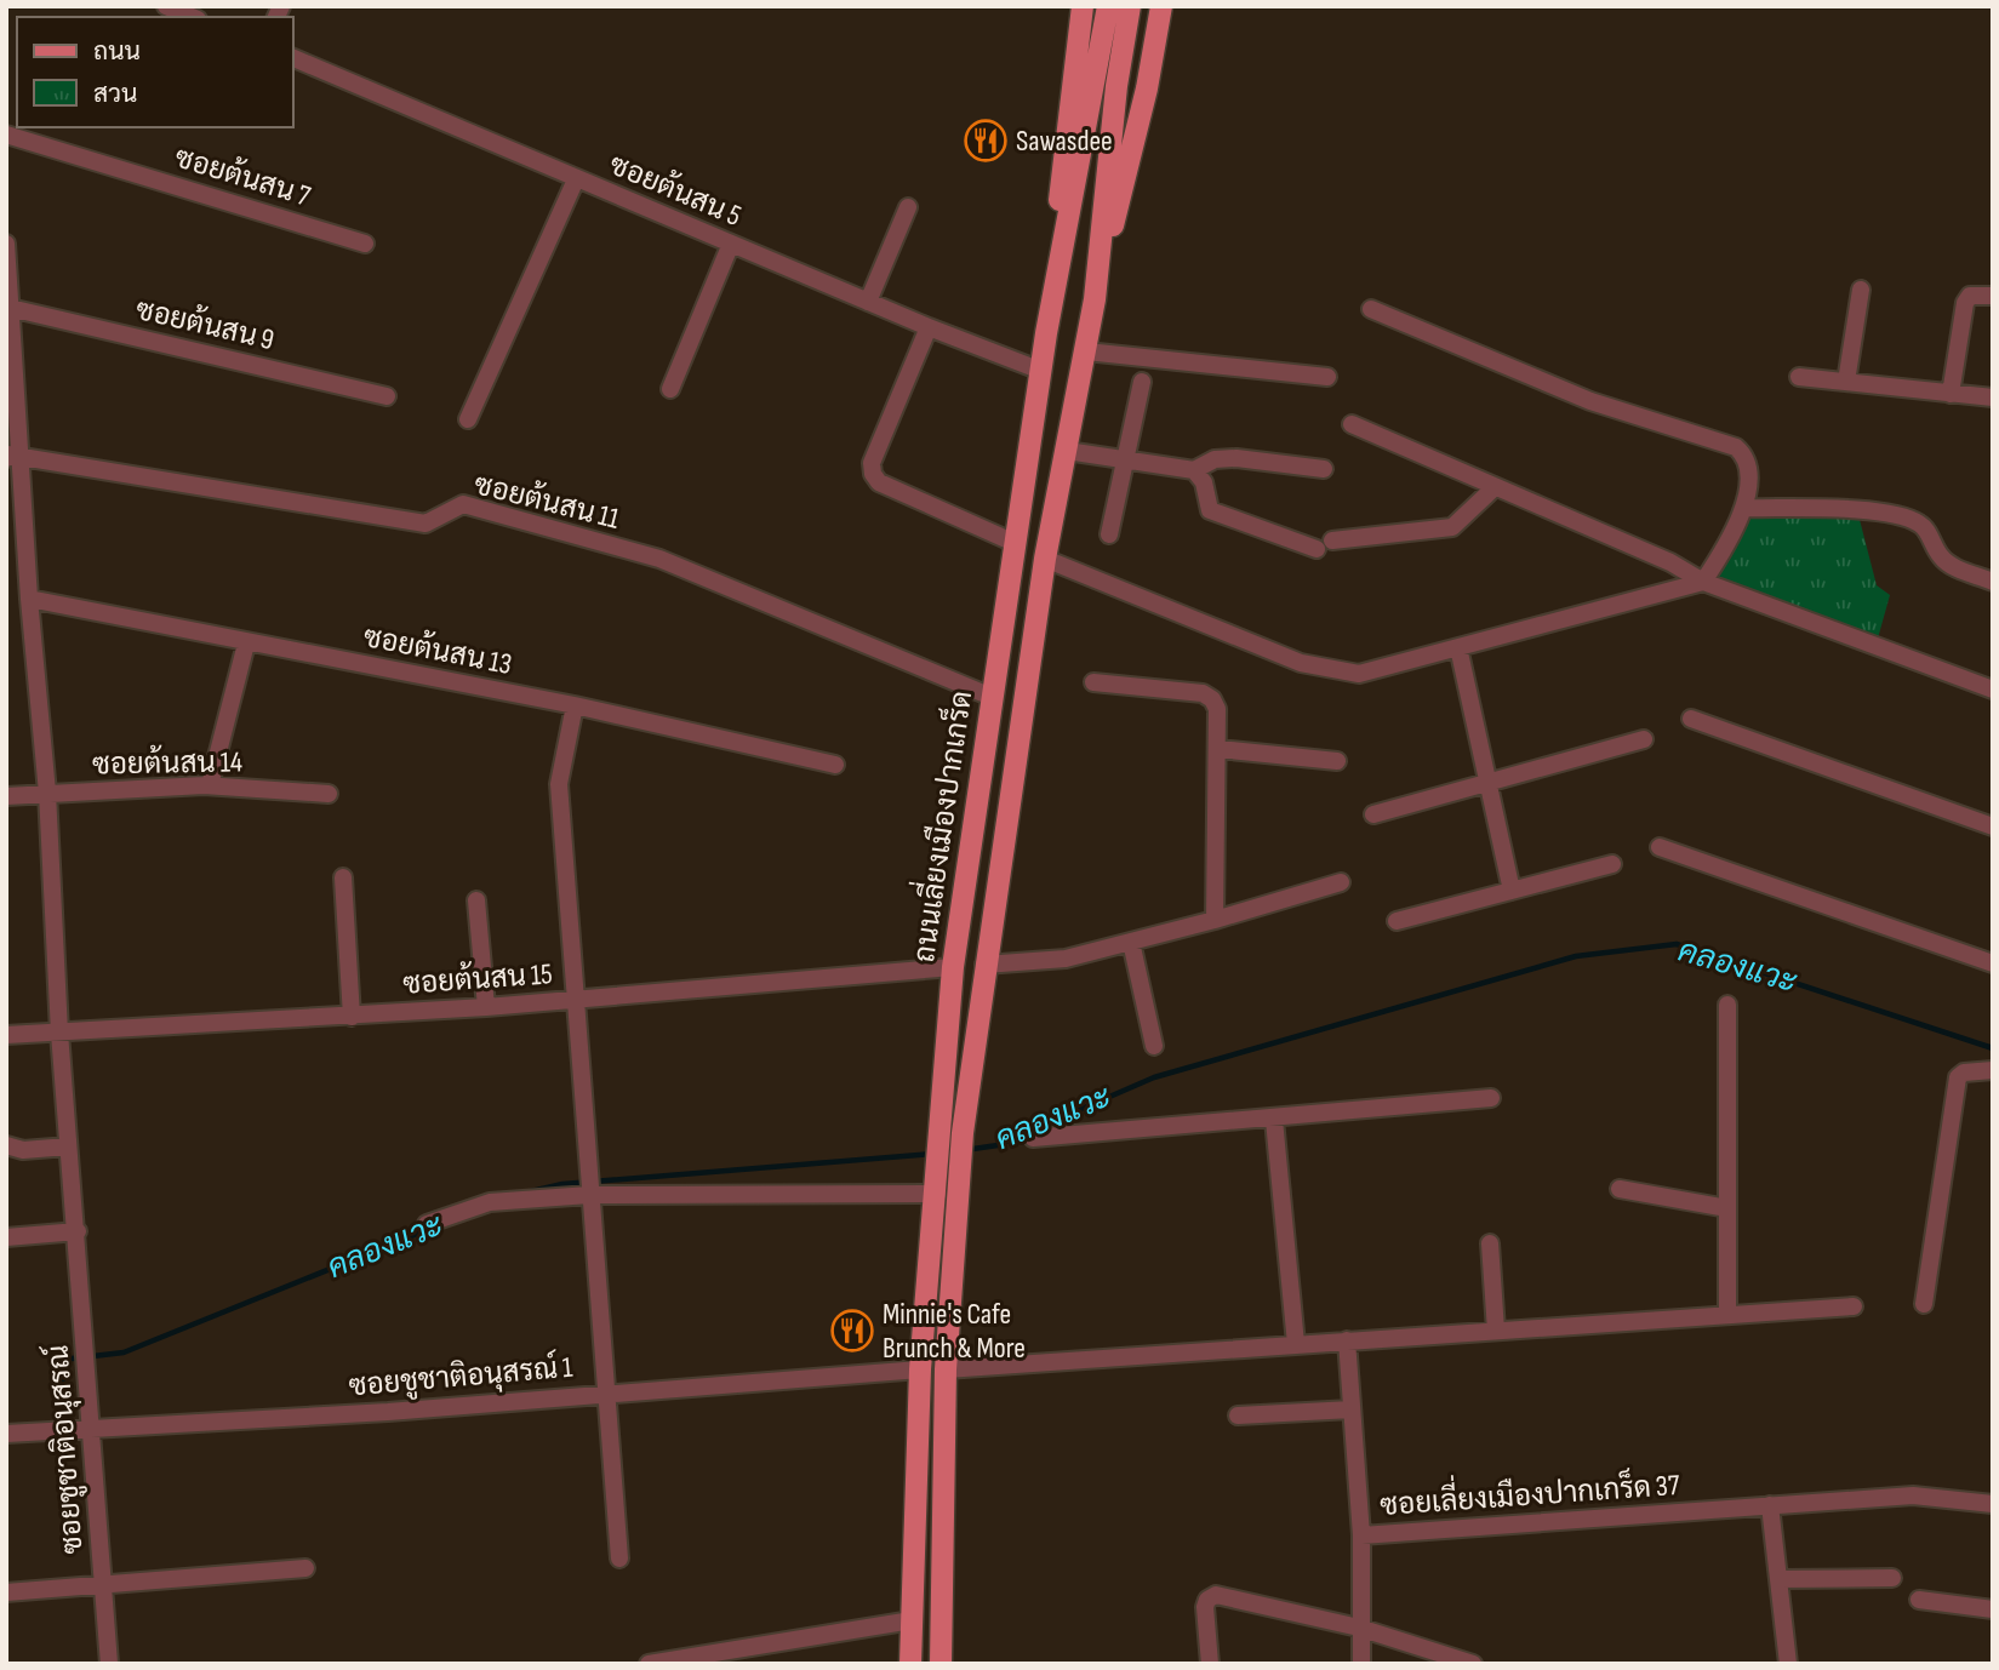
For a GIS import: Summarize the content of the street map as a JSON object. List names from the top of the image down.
{
  "streets": {
    "main road": ["ถนนเลี่ยงเมืองปากเกร็ด"],
    "street": [
      "ซอยต้นสน 7",
      "ซอยต้นสน 5",
      "ซอยต้นสน 9",
      "ซอยต้นสน 11",
      "ซอยต้นสน 13",
      "ซอยต้นสน 14",
      "ซอยต้นสน 15",
      "ซอยชูชาติอนุสรณ์ 1",
      "ซอยชูชาติอนุสรณ์",
      "ซอยเลี่ยงเมืองปากเกร็ด 37"
    ]
  },
  "crossings": [
    ["ซอยต้นสน 5", "ถนนเลี่ยงเมืองปากเกร็ด"],
    ["ซอยต้นสน 9", "ซอยชูชาติอนุสรณ์"],
    ["ซอยต้นสน 11", "ถนนเลี่ยงเมืองปากเกร็ด"],
    ["ซอยต้นสน 11", "ซอยชูชาติอนุสรณ์"],
    ["ซอยต้นสน 13", "ซอยชูชาติอนุสรณ์"],
    ["ซอยต้นสน 14", "ซอยชูชาติอนุสรณ์"],
    ["ถนนเลี่ยงเมืองปากเกร็ด", "ซอยต้นสน 15"],
    ["ถนนเลี่ยงเมืองปากเกร็ด", "ซอยชูชาติอนุสรณ์ 1"],
    ["ซอยต้นสน 15", "ซอยชูชาติอนุสรณ์"],
    ["ซอยชูชาติอนุสรณ์ 1", "ซอยชูชาติอนุสรณ์"]
  ],
  "water": ["คลองแวะ"],
  "places": {
    "restaurant": ["Sawasdee", "Minnie's Cafe Brunch & More"]
  },
  "legend": ["ถนน", "สวน"]
}
